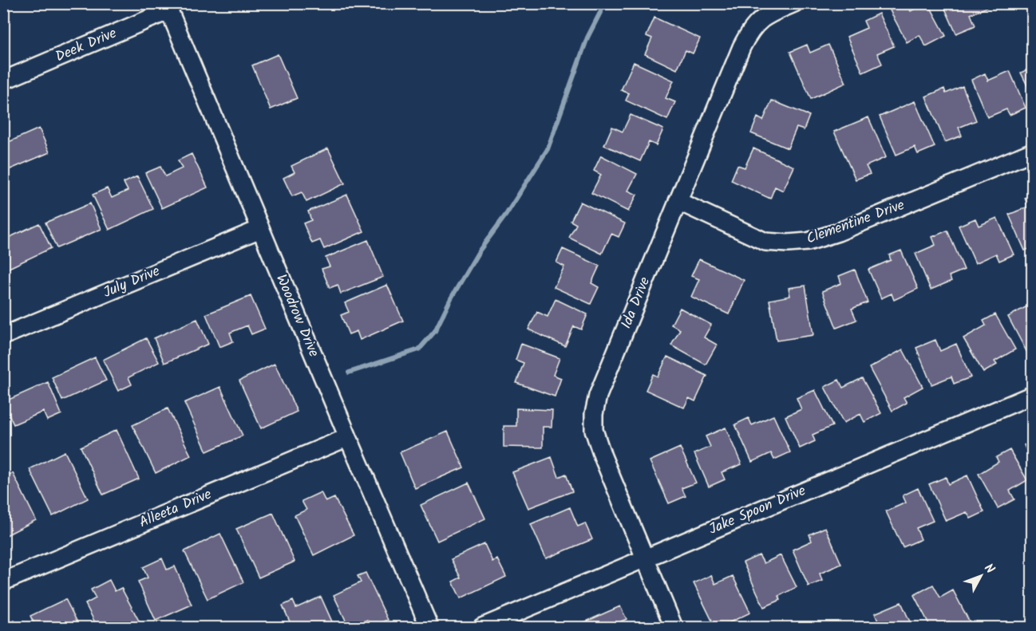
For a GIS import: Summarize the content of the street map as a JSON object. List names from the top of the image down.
{
  "streets": {
    "street": [
      "Deek Drive",
      "Clementine Drive",
      "July Drive",
      "Ida Drive",
      "Woodrow Drive",
      "Alleeta Drive",
      "Jake Spoon Drive"
    ]
  },
  "crossings": [
    ["Deek Drive", "Woodrow Drive"],
    ["Clementine Drive", "Ida Drive"],
    ["July Drive", "Woodrow Drive"],
    ["Ida Drive", "Jake Spoon Drive"],
    ["Woodrow Drive", "Alleeta Drive"]
  ],
  "north": "top right"
}
